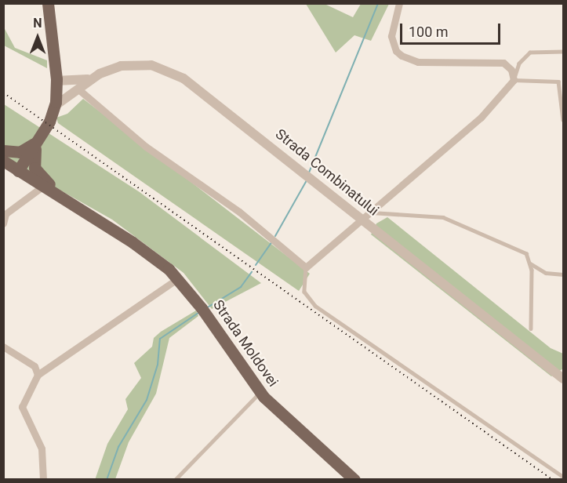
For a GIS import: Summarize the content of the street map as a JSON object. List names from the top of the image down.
{
  "streets": {
    "main road": ["Strada Combinatului", "Strada Moldovei"]
  },
  "crossings": [
    ["Strada Combinatului", "Strada Moldovei"]
  ],
  "scale_bar": "100 m",
  "north": "top"
}
